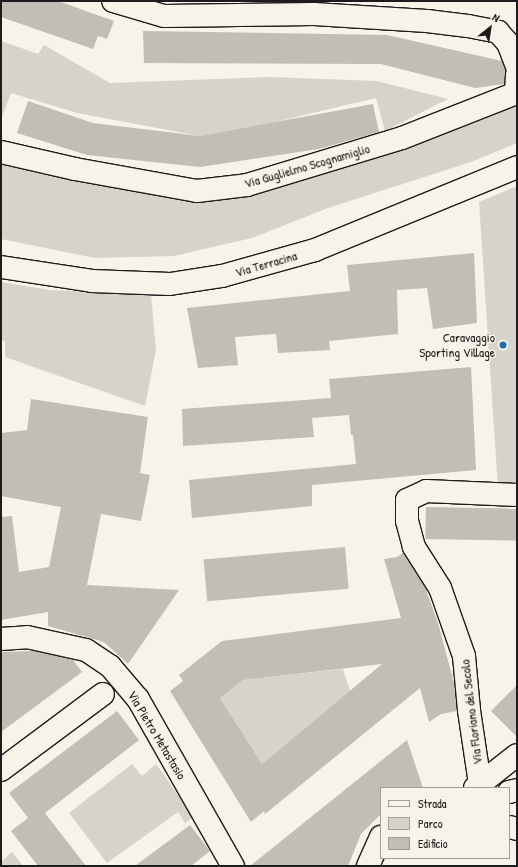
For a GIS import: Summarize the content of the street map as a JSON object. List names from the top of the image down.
{
  "streets": {
    "street": [
      "Via Guglielmo Scognamiglio",
      "Via Terracina",
      "Via Floriano del Secolo",
      "Via Pietro Metastasio"
    ]
  },
  "places": ["Caravaggio Sporting Village"],
  "legend": ["Strada", "Parco", "Edificio"],
  "north": "top right"
}
